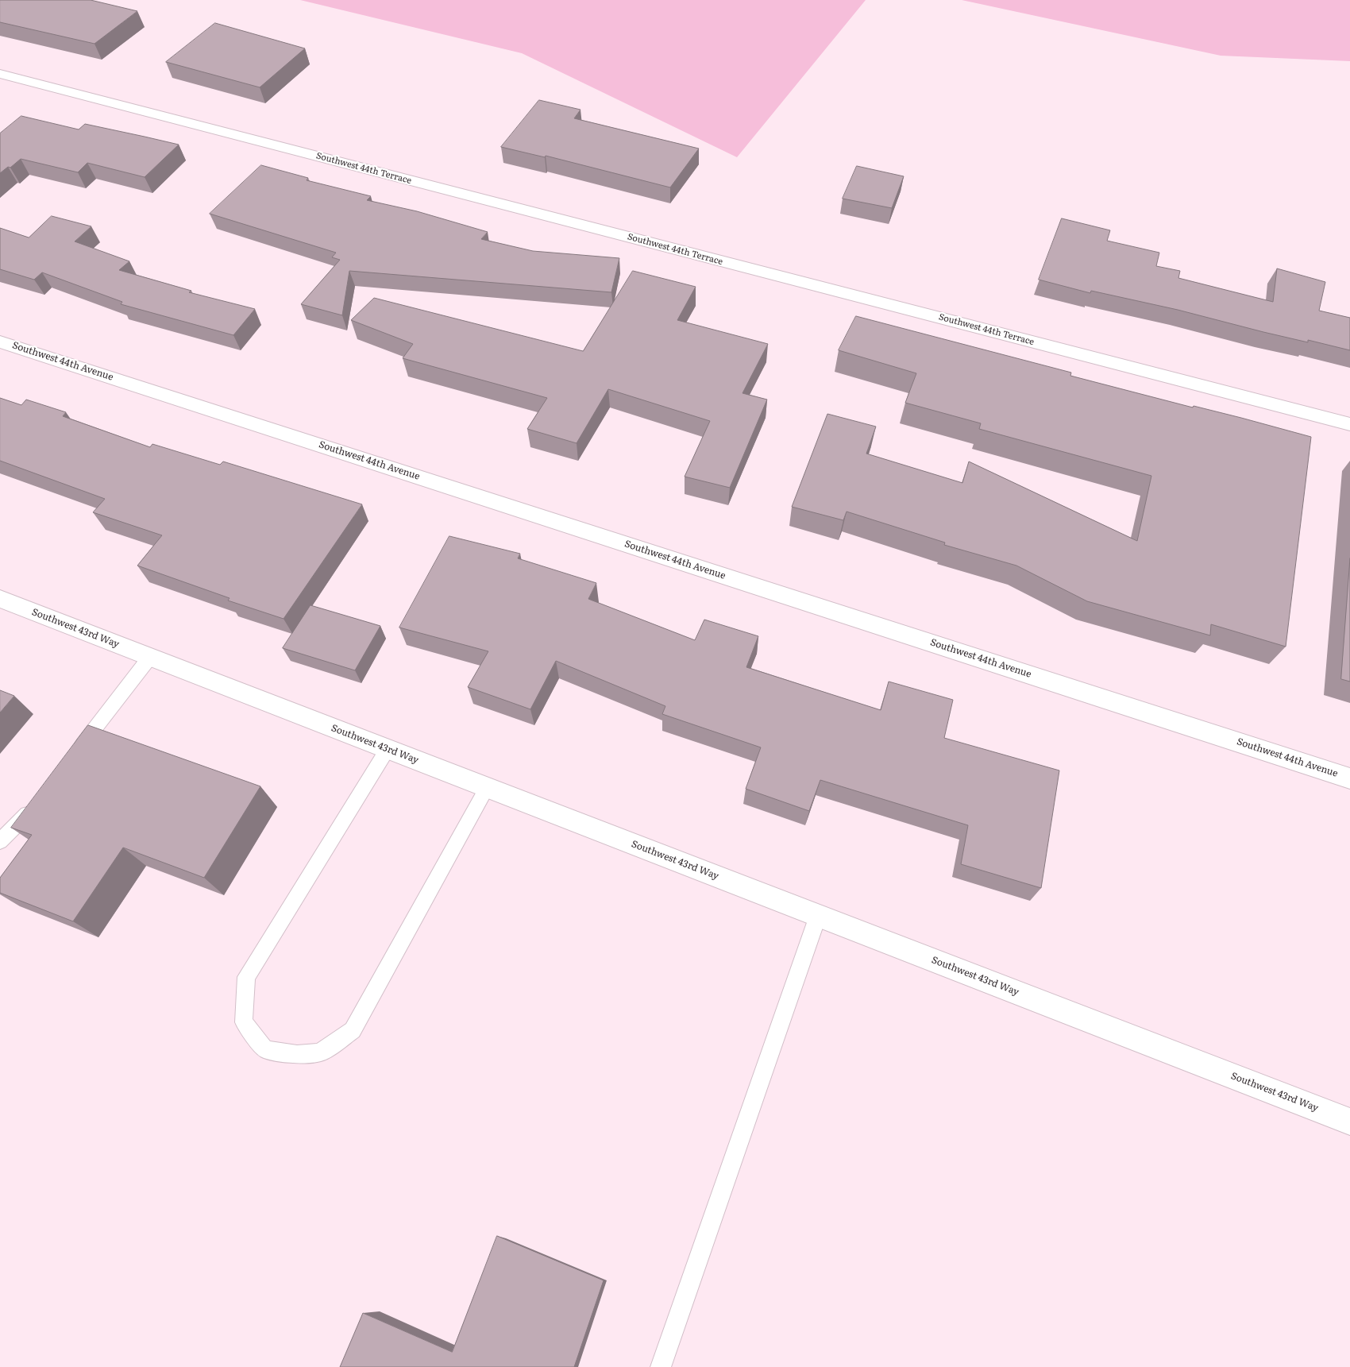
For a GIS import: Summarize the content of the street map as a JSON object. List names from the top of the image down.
{
  "streets": {
    "street": ["Southwest 44th Terrace", "Southwest 44th Avenue", "Southwest 43rd Way"]
  }
}
